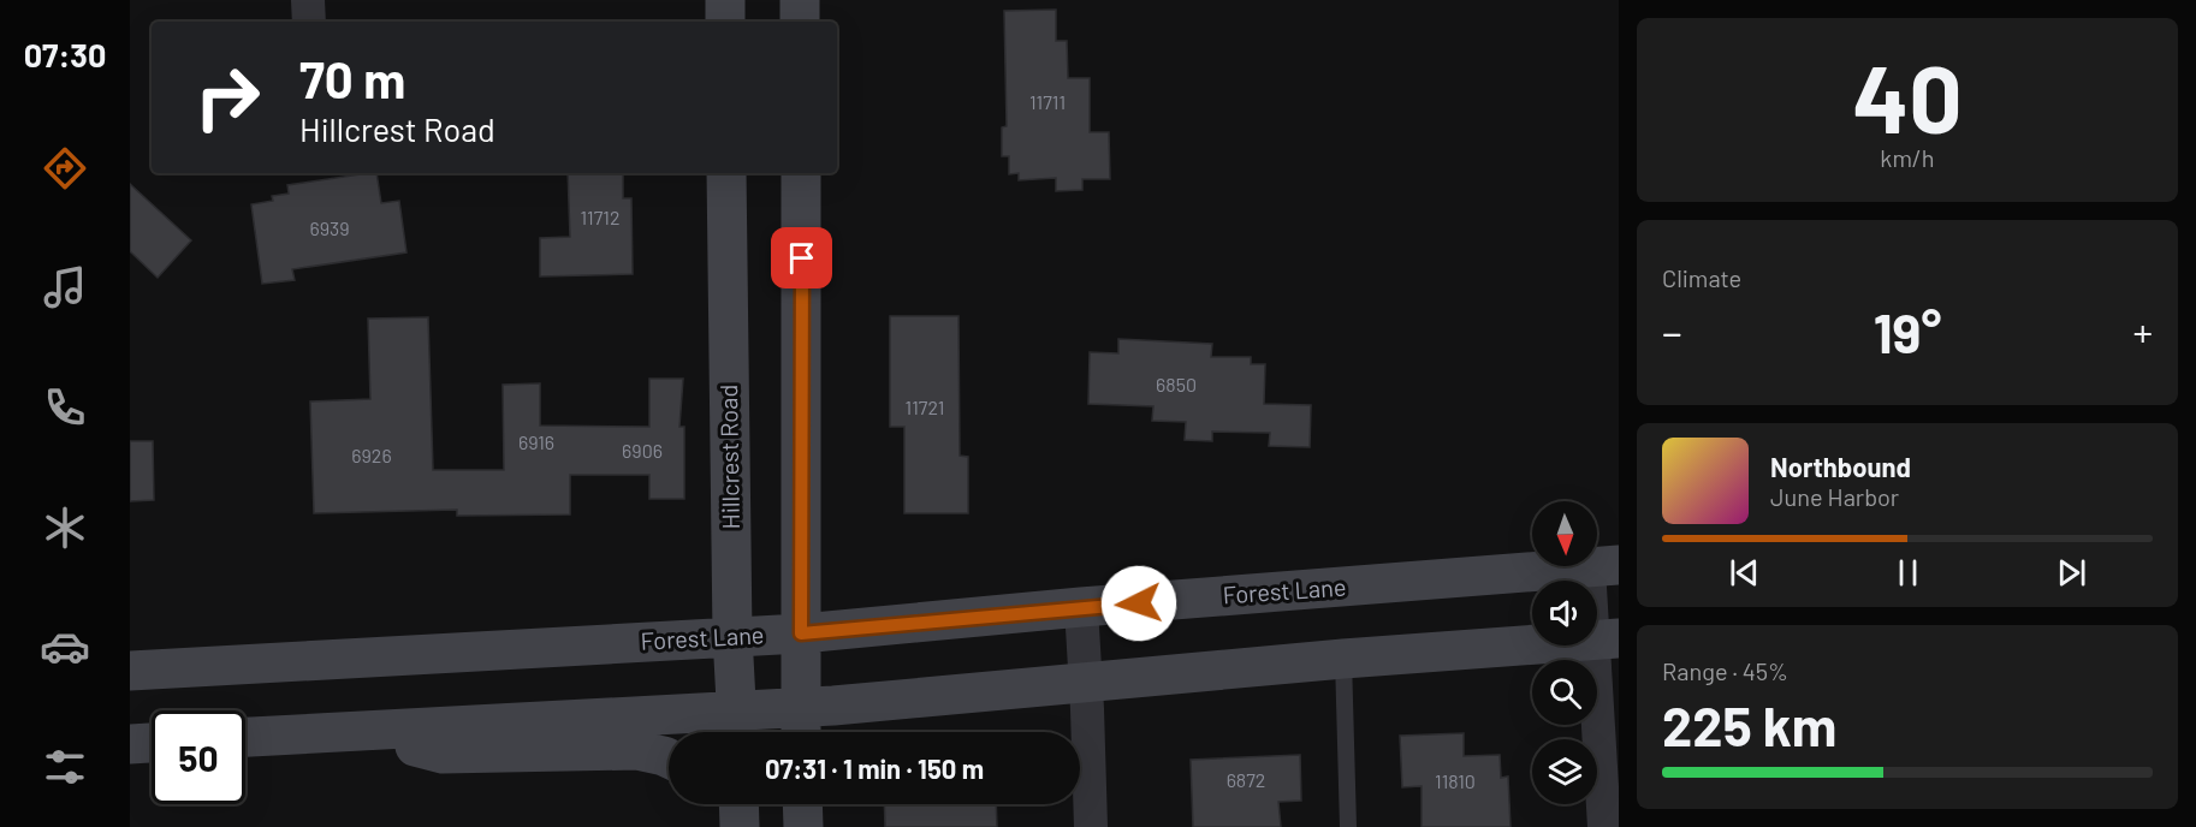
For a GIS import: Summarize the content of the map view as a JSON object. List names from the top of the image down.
{
  "streets": {
    "main road": ["Hillcrest Road", "Forest Lane"]
  },
  "crossings": [
    ["Hillcrest Road", "Forest Lane"]
  ],
  "house_numbers": [
    "11711",
    "11712",
    "6939",
    "6850",
    "11721",
    "6916",
    "6906",
    "6926",
    "6872",
    "11810"
  ],
  "north": "bottom",
  "page": {
    "tabs": "07:30",
    "tile": [
      ["40", "km/h"],
      "Climate",
      ["Range · 45%", "225 km"]
    ],
    "turn": ["70 m", "Hillcrest Road"],
    "heat": ["−", "19°", "+"],
    "song": ["Northbound", "June Harbor"],
    "limit": "50",
    "trip": "07:31 · 1 min · 150 m"
  }
}
